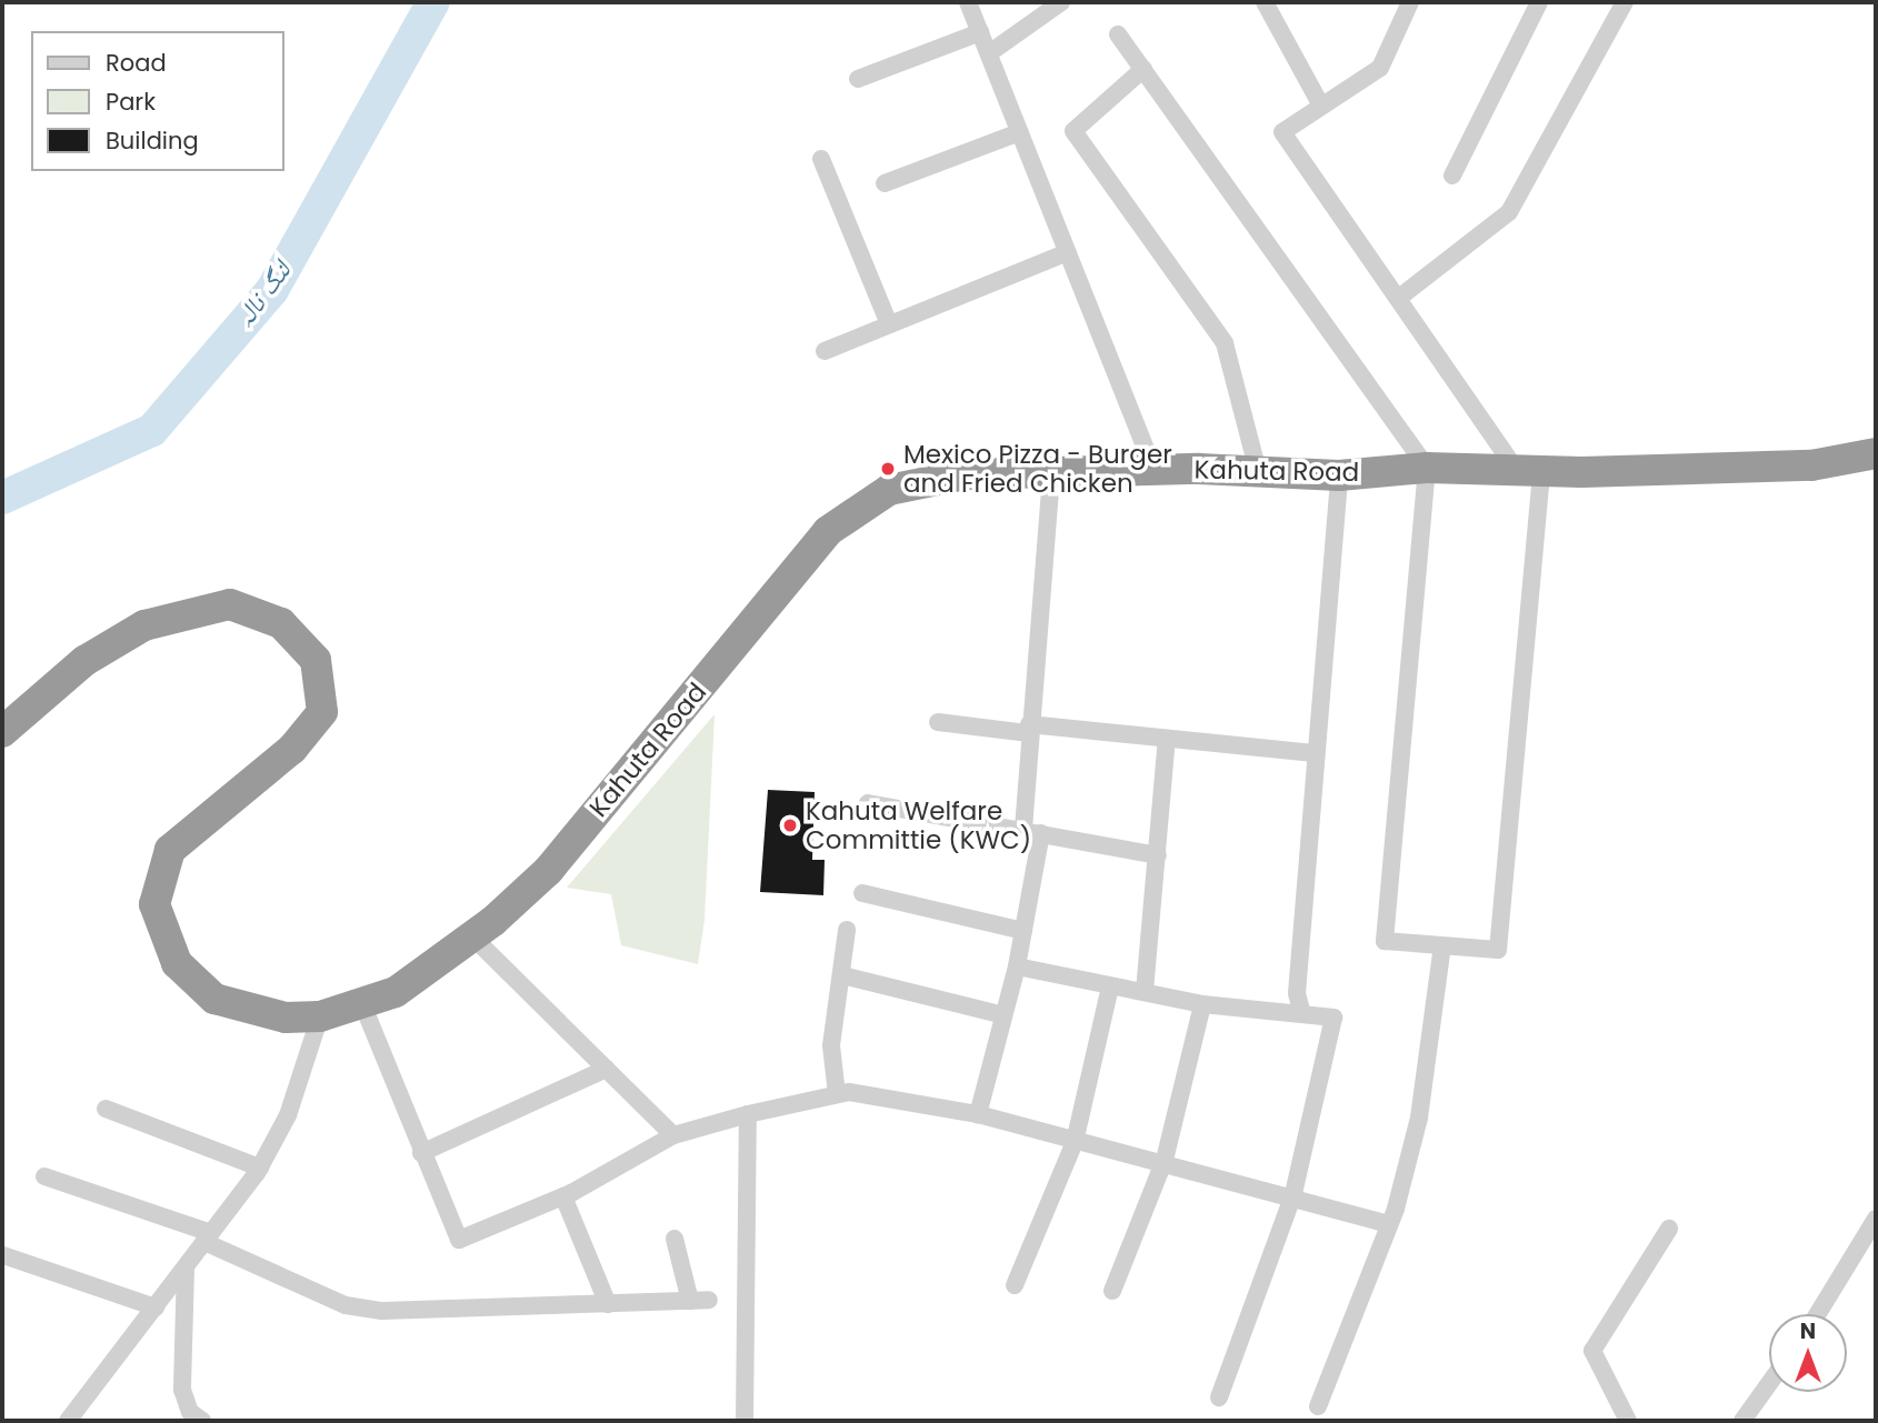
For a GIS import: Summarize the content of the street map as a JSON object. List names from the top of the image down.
{
  "streets": {
    "highway": ["Kahuta Road"]
  },
  "water": ["لنگ نالہ"],
  "places": ["Mexico Pizza - Burger and Fried Chicken", "Kahuta Welfare Committie (KWC)"],
  "legend": ["Road", "Park", "Building"],
  "north": "top"
}
